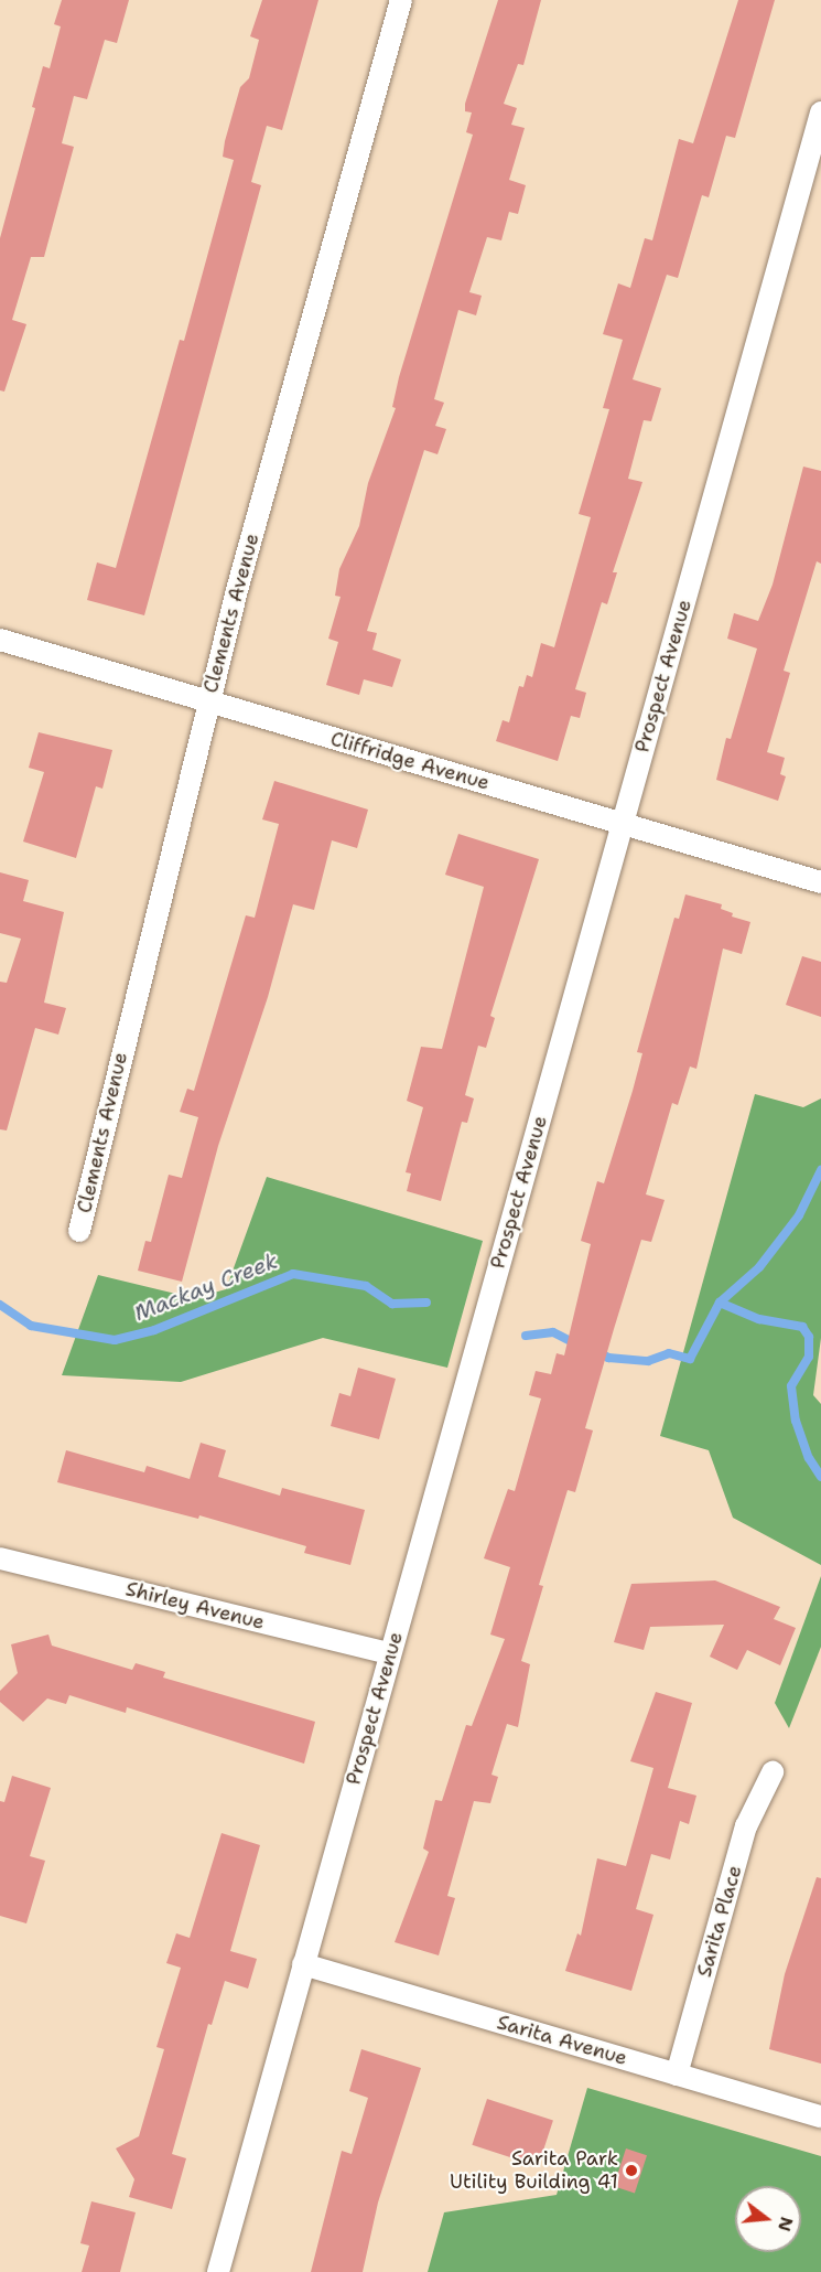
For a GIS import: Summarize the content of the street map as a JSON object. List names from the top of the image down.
{
  "streets": {
    "street": [
      "Clements Avenue",
      "Prospect Avenue",
      "Cliffridge Avenue",
      "Shirley Avenue",
      "Sarita Place",
      "Sarita Avenue"
    ]
  },
  "crossings": [
    ["Clements Avenue", "Cliffridge Avenue"],
    ["Prospect Avenue", "Cliffridge Avenue"],
    ["Prospect Avenue", "Shirley Avenue"],
    ["Prospect Avenue", "Sarita Avenue"],
    ["Sarita Place", "Sarita Avenue"]
  ],
  "water": ["Mackay Creek"],
  "places": ["Sarita Park Utility Building 41"],
  "north": "right"
}
